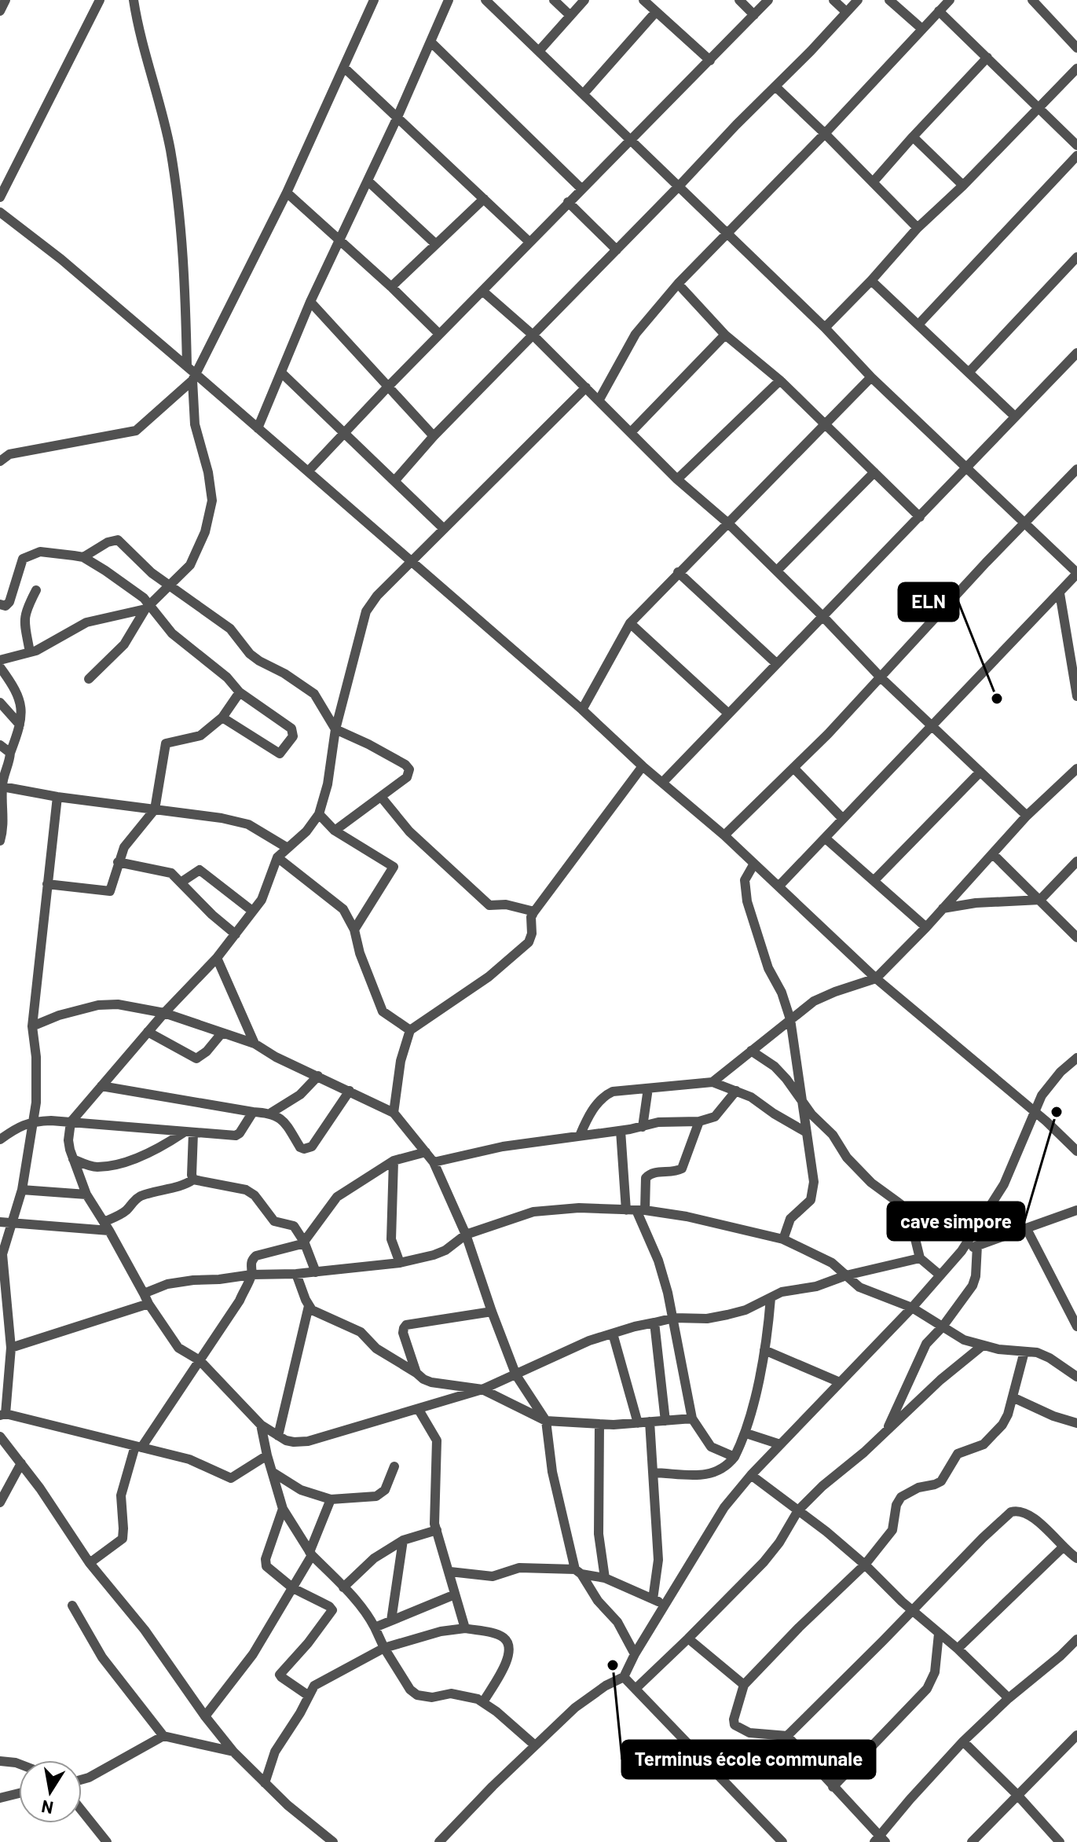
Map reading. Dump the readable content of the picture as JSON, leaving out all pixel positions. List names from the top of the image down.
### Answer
{
  "places": ["ELN", "cave simpore", "Terminus école communale"],
  "north": "bottom"
}
